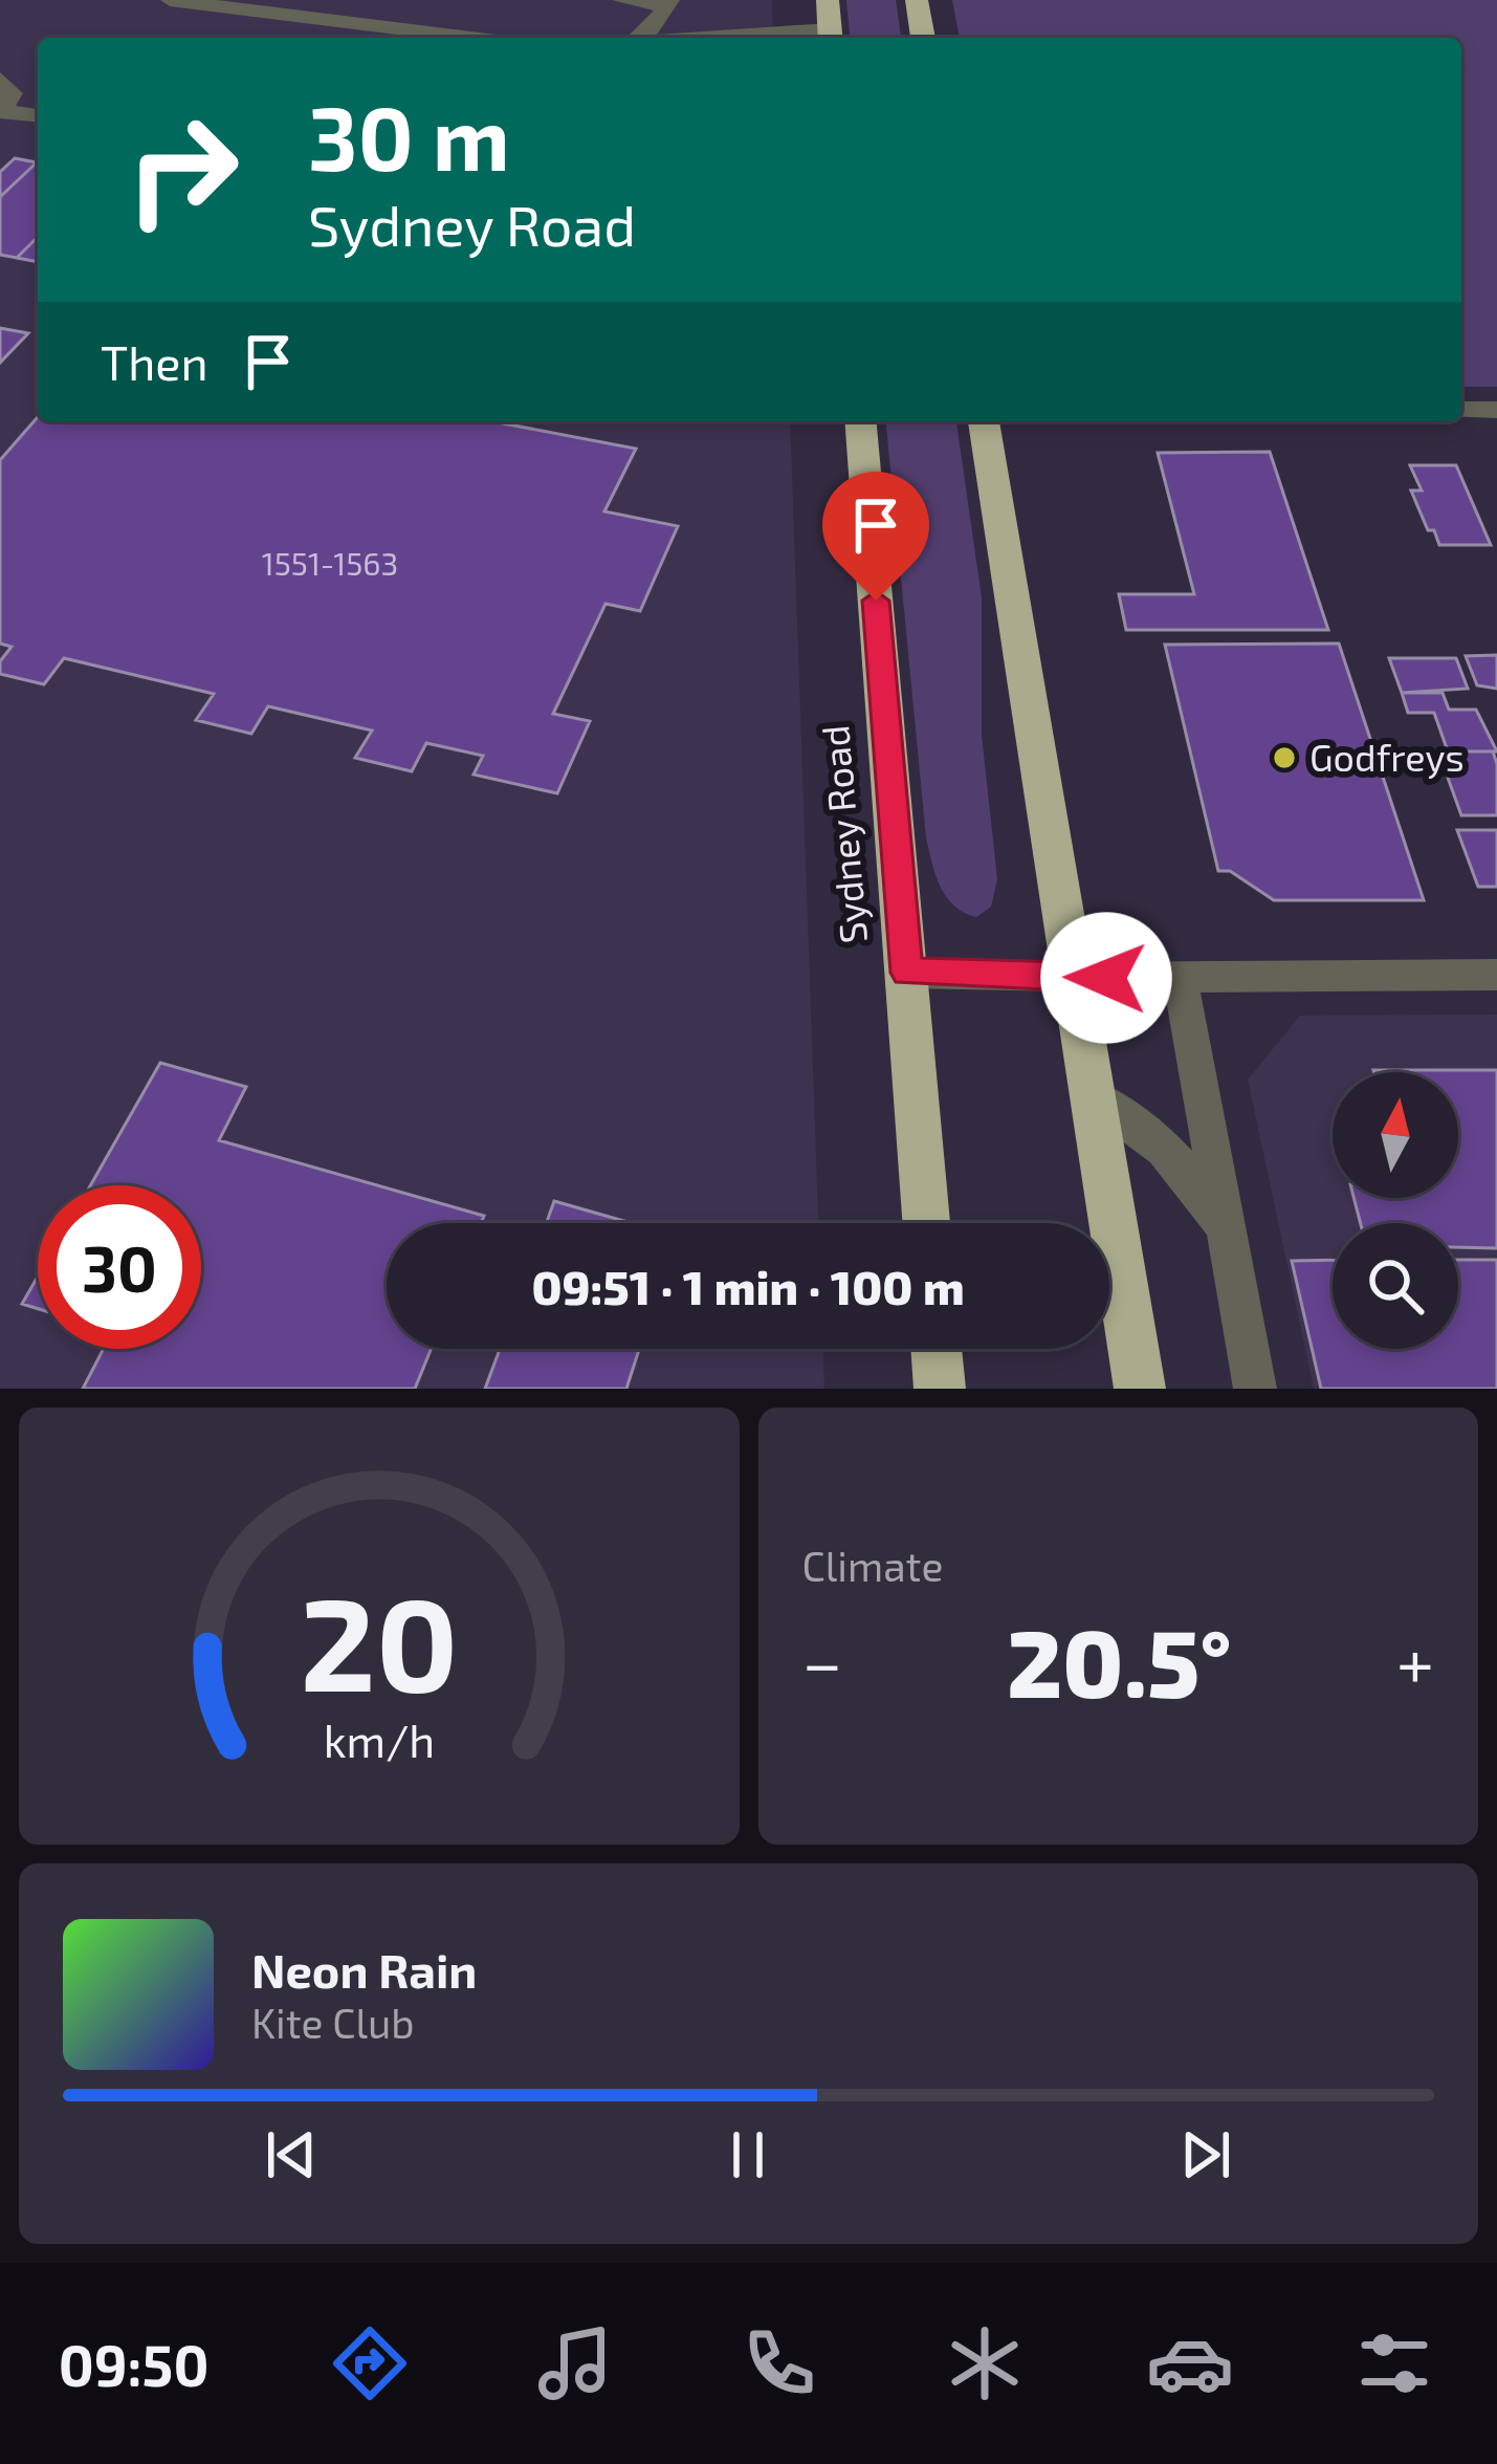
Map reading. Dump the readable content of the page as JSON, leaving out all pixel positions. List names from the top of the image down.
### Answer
{
  "streets": {
    "highway": ["Sydney Road"]
  },
  "places": ["Godfreys"],
  "house_numbers": ["1551-1563"],
  "north": "top",
  "page": {
    "turn": ["30 m", "Sydney Road"],
    "then": "Then",
    "limit": "30",
    "trip": "09:51 · 1 min · 100 m",
    "tile": "Climate",
    "heat": ["−", "20.5°", "+"],
    "song": ["Neon Rain", "Kite Club"],
    "tabs": "09:50",
    "gauge": ["20", "km/h"]
  }
}
